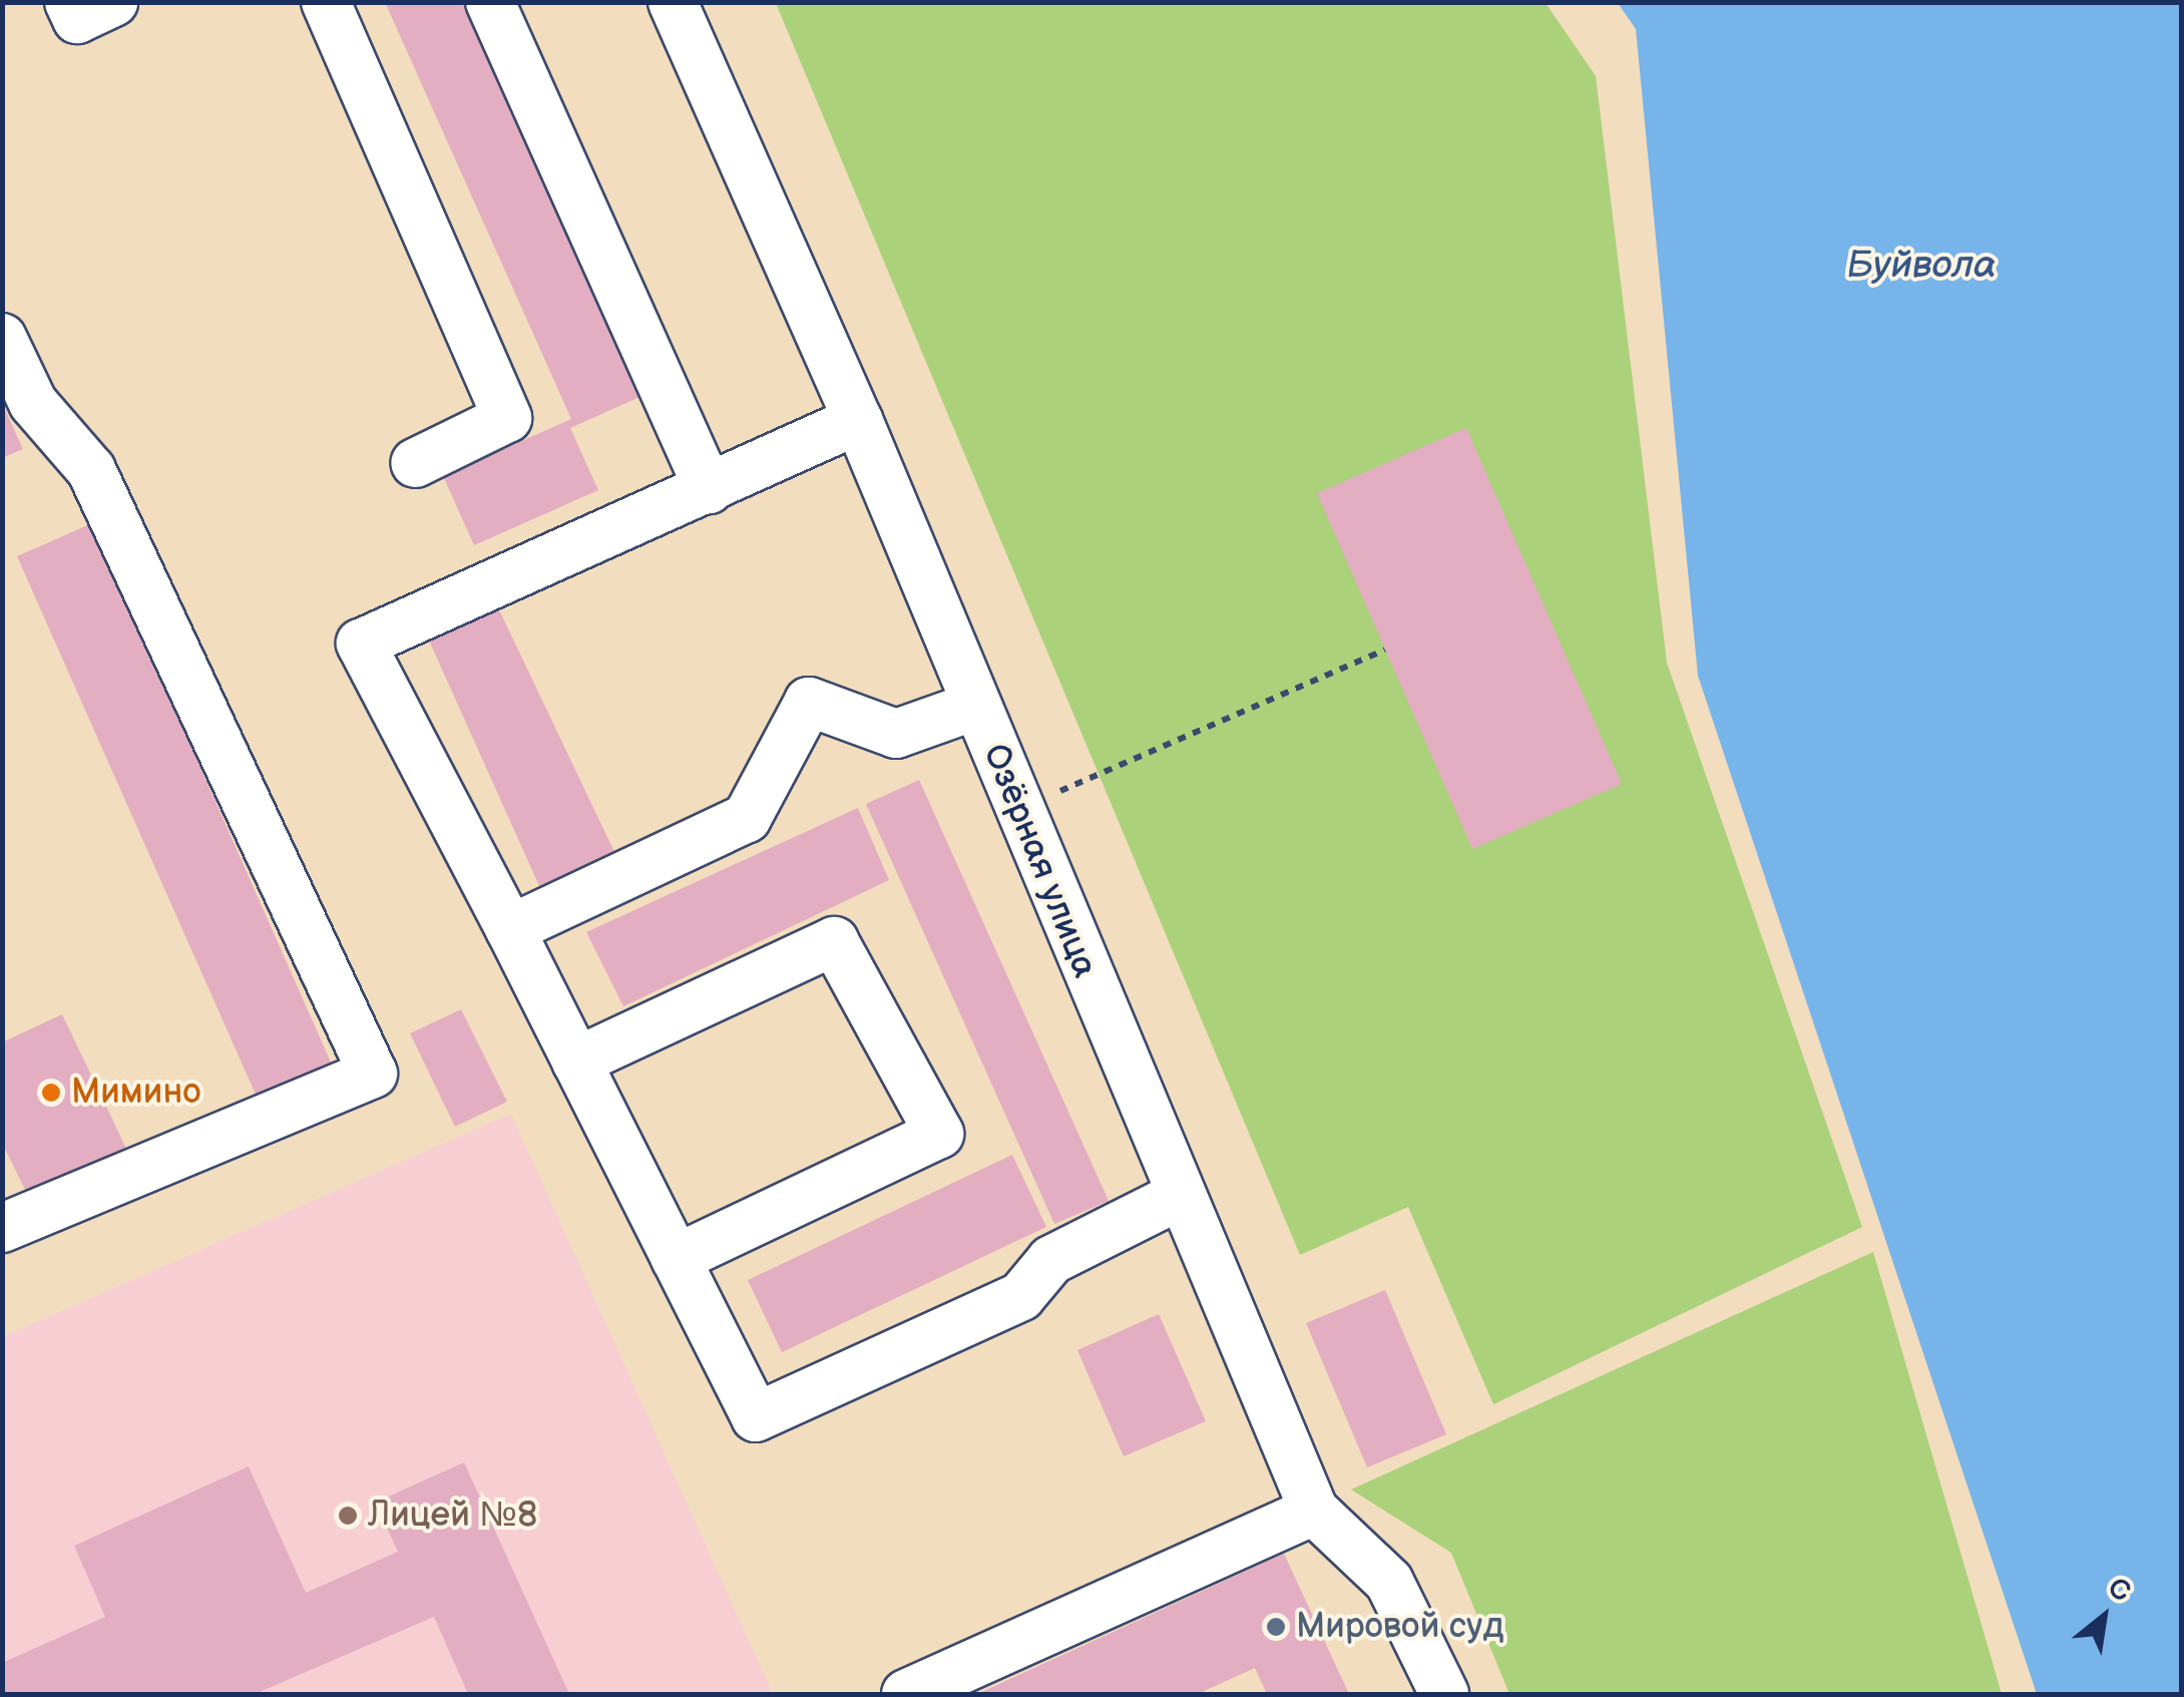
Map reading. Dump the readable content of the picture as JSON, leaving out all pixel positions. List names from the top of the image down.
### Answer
{
  "streets": {
    "street": ["Озёрная улица"]
  },
  "water": ["Буйвола"],
  "places": ["Мимино", "Лицей №8", "Мировой суд"],
  "north": "top right"
}
